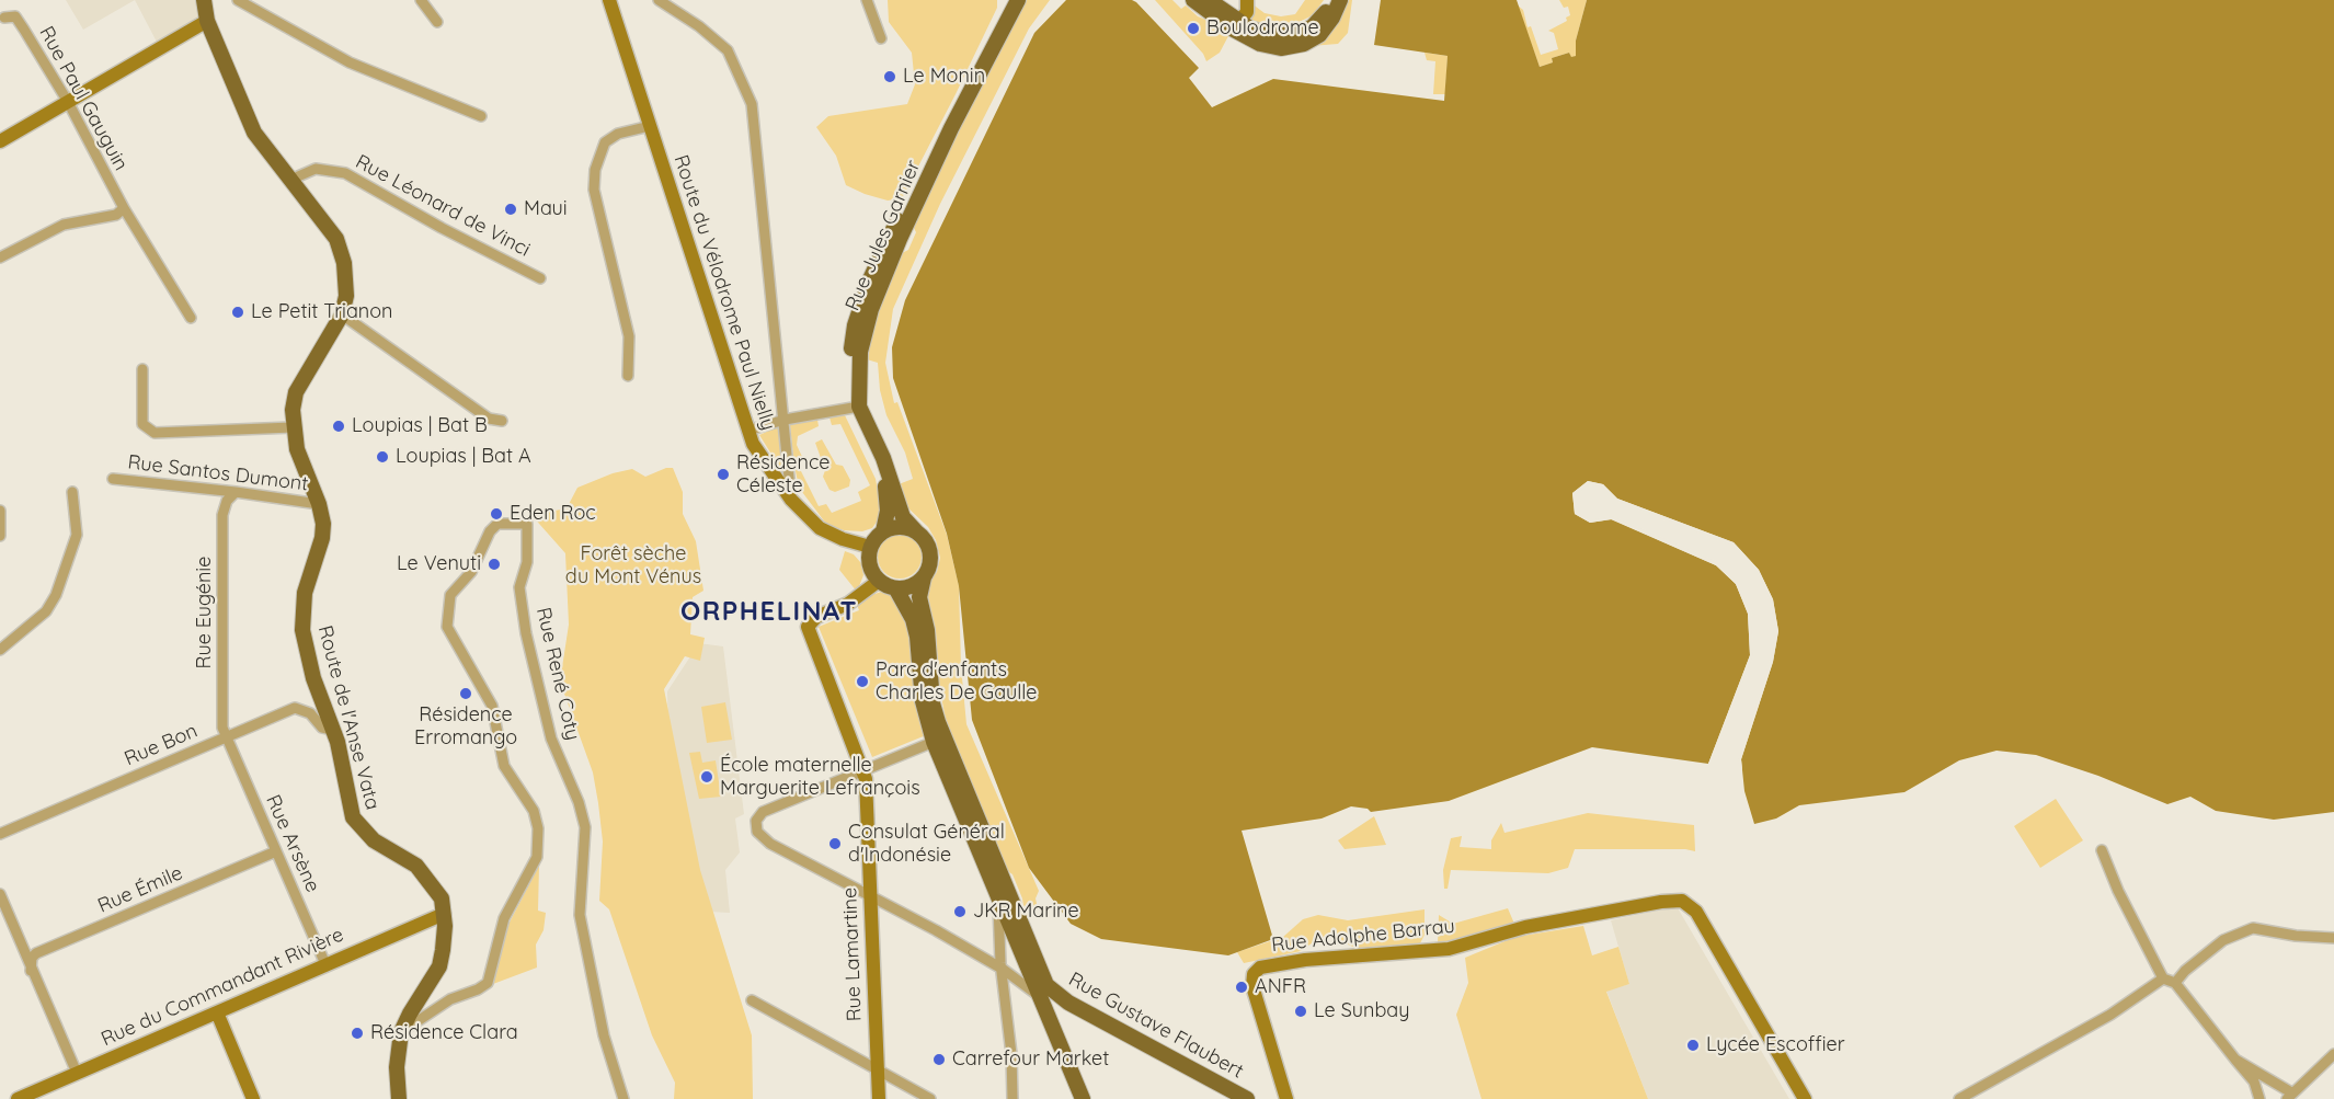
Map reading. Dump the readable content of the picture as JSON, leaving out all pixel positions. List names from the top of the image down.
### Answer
{
  "streets": {
    "main road": ["Rue Jules Garnier", "Route de l'Anse Vata", "Rue Gustave Flaubert"],
    "street": [
      "Rue Paul Gauguin",
      "Rue Léonard de Vinci",
      "Route du Vélodrome Paul Nielly",
      "Rue Santos Dumont",
      "Rue Eugénie",
      "Rue René Coty",
      "Rue Bon",
      "Rue Arsène",
      "Rue Émile",
      "Rue Adolphe Barrau",
      "Rue Lamartine",
      "Rue du Commandant Rivière"
    ]
  },
  "crossings": [
    ["Rue Léonard de Vinci", "Route de l'Anse Vata"],
    ["Rue Jules Garnier", "Route du Vélodrome Paul Nielly"],
    ["Rue Jules Garnier", "Rue Lamartine"],
    ["Route du Vélodrome Paul Nielly", "Rue Lamartine"],
    ["Rue Santos Dumont", "Rue Eugénie"],
    ["Rue Santos Dumont", "Route de l'Anse Vata"],
    ["Rue Eugénie", "Rue Bon"],
    ["Rue Eugénie", "Rue Arsène"],
    ["Rue René Coty", "Route de l'Anse Vata"],
    ["Route de l'Anse Vata", "Rue Bon"],
    ["Route de l'Anse Vata", "Rue du Commandant Rivière"],
    ["Rue Bon", "Rue Arsène"],
    ["Rue Arsène", "Rue Émile"],
    ["Rue Arsène", "Rue du Commandant Rivière"],
    ["Rue Lamartine", "Rue Gustave Flaubert"]
  ],
  "districts": ["ORPHELINAT"],
  "parks": ["Forêt sèche du Mont Vénus"],
  "places": [
    "Boulodrome",
    "Le Monin",
    "Maui",
    "Le Petit Trianon",
    "Loupias | Bat B",
    "Loupias | Bat A",
    "Résidence Céleste",
    "Eden Roc",
    "Le Venuti",
    "Parc d'enfants Charles De Gaulle",
    "Résidence Erromango",
    "École maternelle Marguerite Lefrançois",
    "Consulat Général d'Indonésie",
    "JKR Marine",
    "ANFR",
    "Le Sunbay",
    "Résidence Clara",
    "Lycée Escoffier",
    "Carrefour Market"
  ]
}
